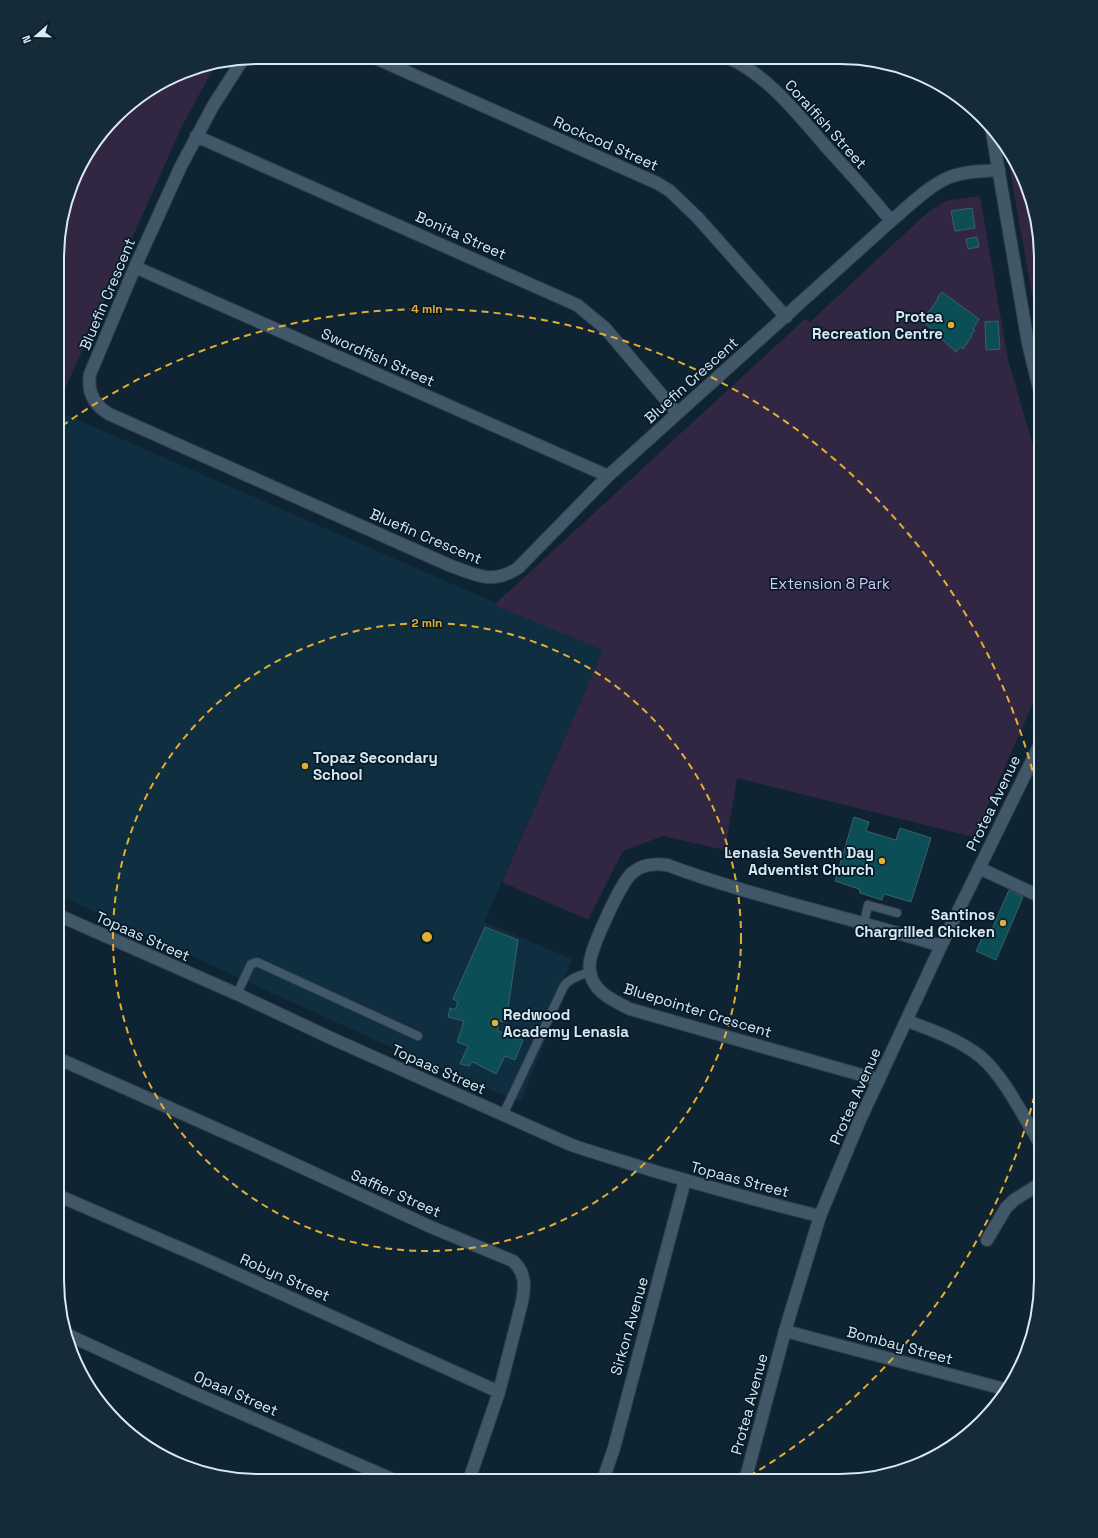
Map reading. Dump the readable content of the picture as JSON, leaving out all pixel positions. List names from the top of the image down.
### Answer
{
  "streets": {
    "street": [
      "Coralfish Street",
      "Rockcod Street",
      "Bonita Street",
      "Bluefin Crescent",
      "Swordfish Street",
      "Protea Avenue",
      "Topaas Street",
      "Bluepointer Crescent",
      "Saffier Street",
      "Robyn Street",
      "Sirkon Avenue",
      "Bombay Street",
      "Opaal Street"
    ]
  },
  "crossings": [
    ["Coralfish Street", "Bluefin Crescent"],
    ["Rockcod Street", "Bluefin Crescent"],
    ["Bonita Street", "Bluefin Crescent"],
    ["Bluefin Crescent", "Swordfish Street"],
    ["Protea Avenue", "Topaas Street"],
    ["Protea Avenue", "Bluepointer Crescent"],
    ["Protea Avenue", "Bombay Street"],
    ["Topaas Street", "Sirkon Avenue"],
    ["Saffier Street", "Robyn Street"]
  ],
  "parks": ["Extension 8 Park"],
  "places": [
    "Protea Recreation Centre",
    "Topaz Secondary School",
    "Lenasia Seventh Day Adventist Church",
    "Santinos Chargrilled Chicken",
    "Redwood Academy Lenasia"
  ],
  "north": "left",
  "rings": ["4 min", "2 min"]
}
